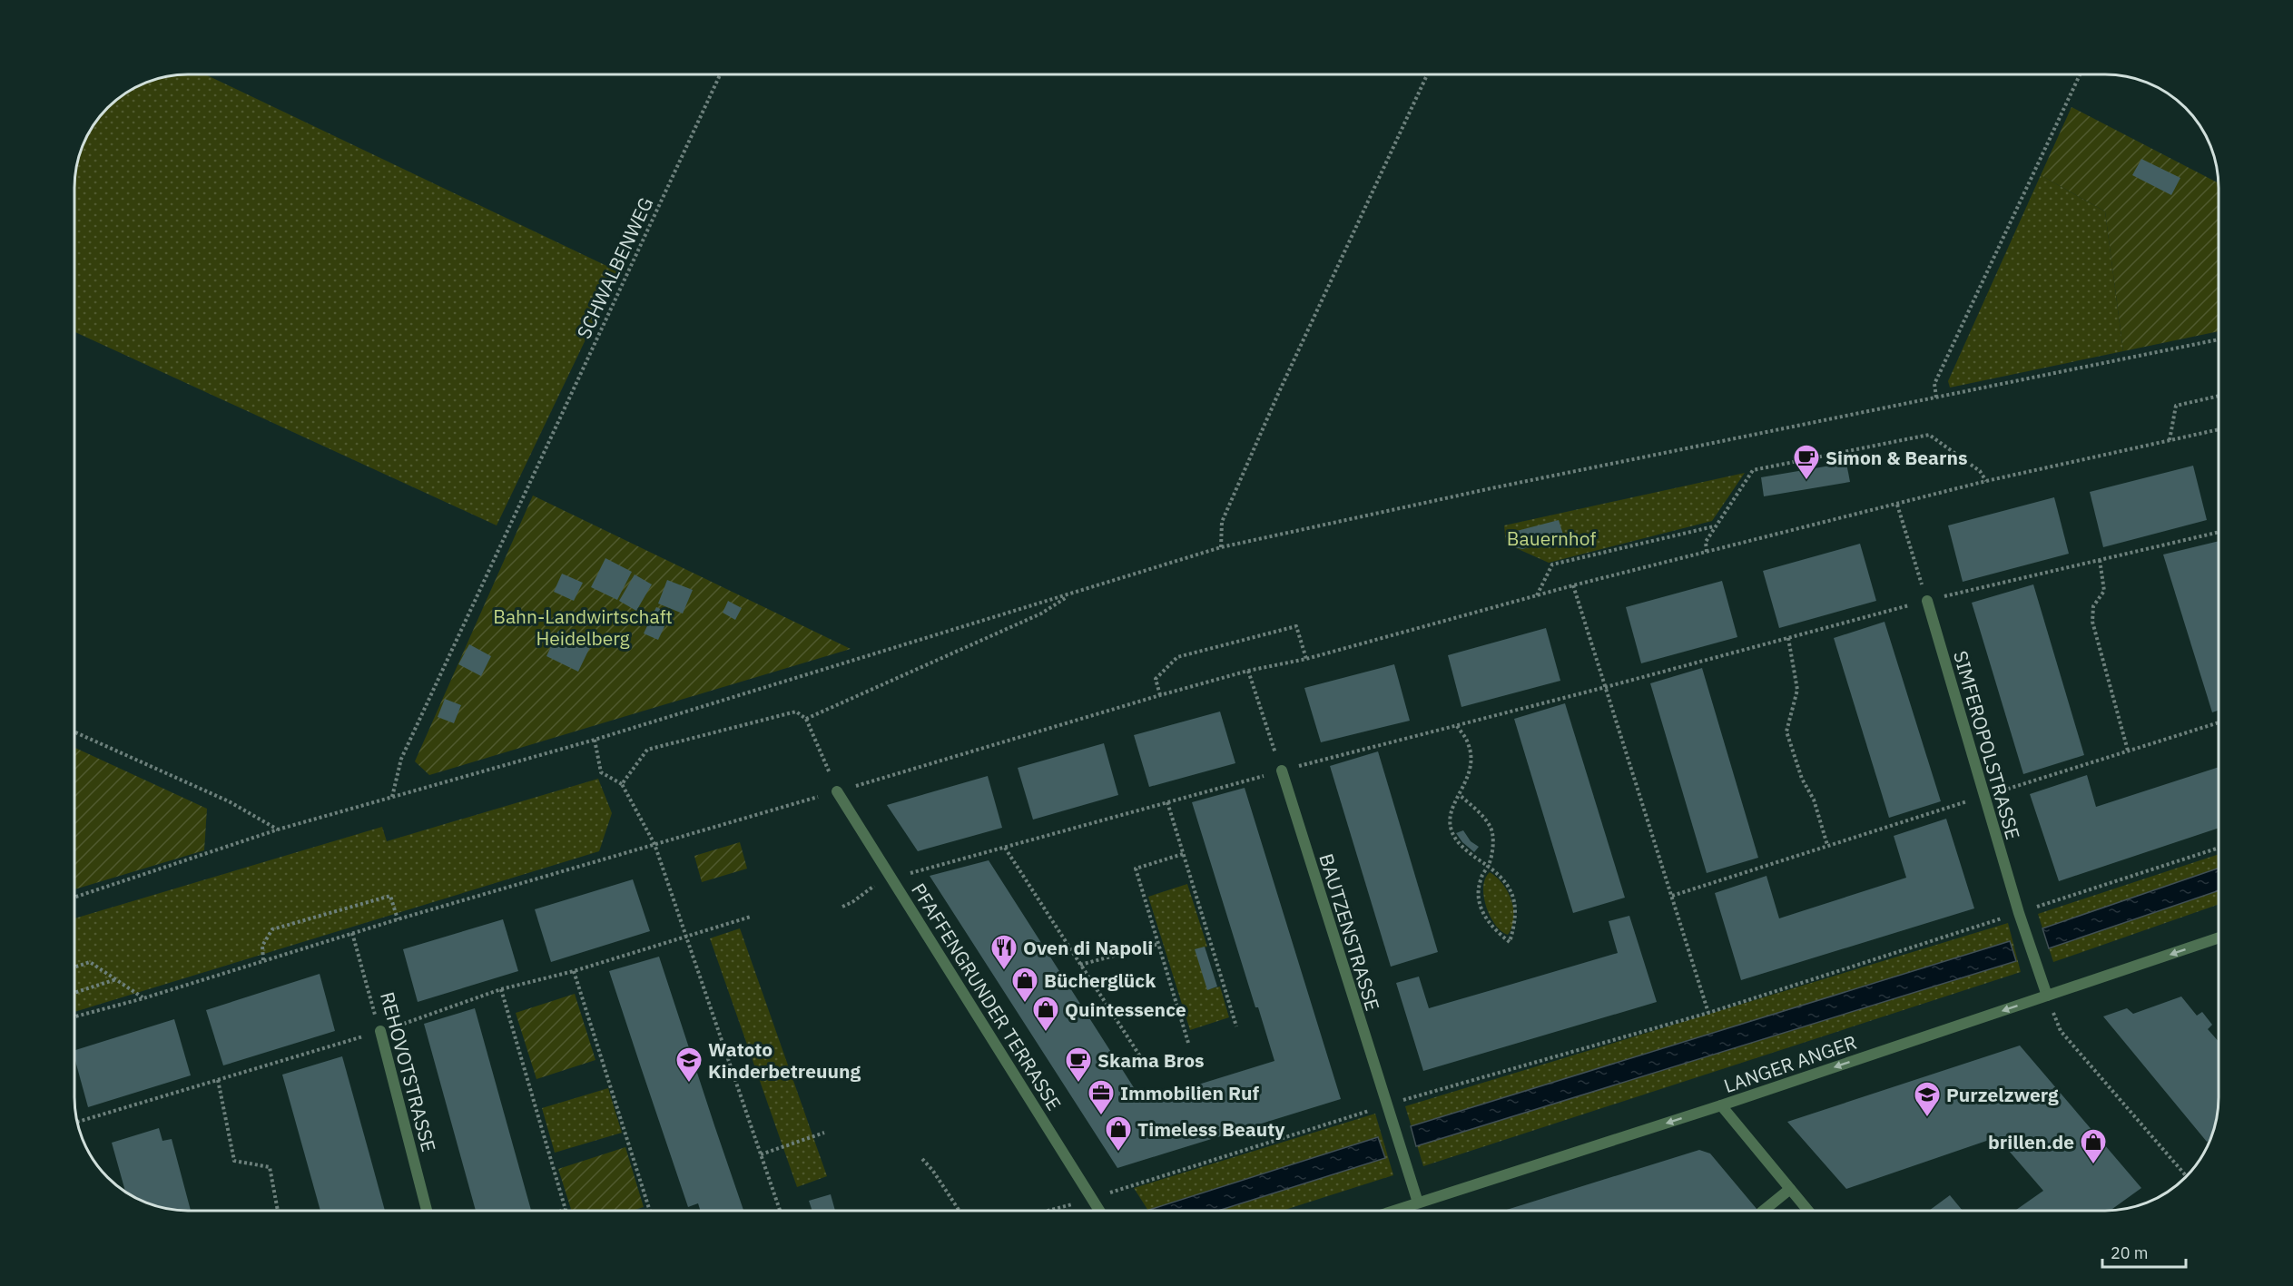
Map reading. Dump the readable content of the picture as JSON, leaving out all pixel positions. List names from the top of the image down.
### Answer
{
  "streets": {
    "street": [
      "SIMFEROPOLSTRASSE",
      "BAUTZENSTRASSE",
      "PFAFFENGRUNDER TERRASSE",
      "LANGER ANGER",
      "REHOVOTSTRASSE"
    ],
    "path": ["SCHWALBENWEG"]
  },
  "crossings": [
    ["SIMFEROPOLSTRASSE", "LANGER ANGER"],
    ["BAUTZENSTRASSE", "LANGER ANGER"]
  ],
  "one_way": ["LANGER ANGER"],
  "parks": ["Bauernhof", "Bahn-Landwirtschaft Heidelberg"],
  "places": {
    "cafe": ["Simon & Bearns", "Skama Bros"],
    "restaurant": ["Oven di Napoli"],
    "shop": [
      "Bücherglück",
      "Quintessence",
      "Timeless Beauty",
      "brillen.de"
    ],
    "school or university": ["Watoto Kinderbetreuung", "Purzelzwerg"],
    "office": ["Immobilien Ruf"]
  },
  "scale_bar": "20 m"
}
